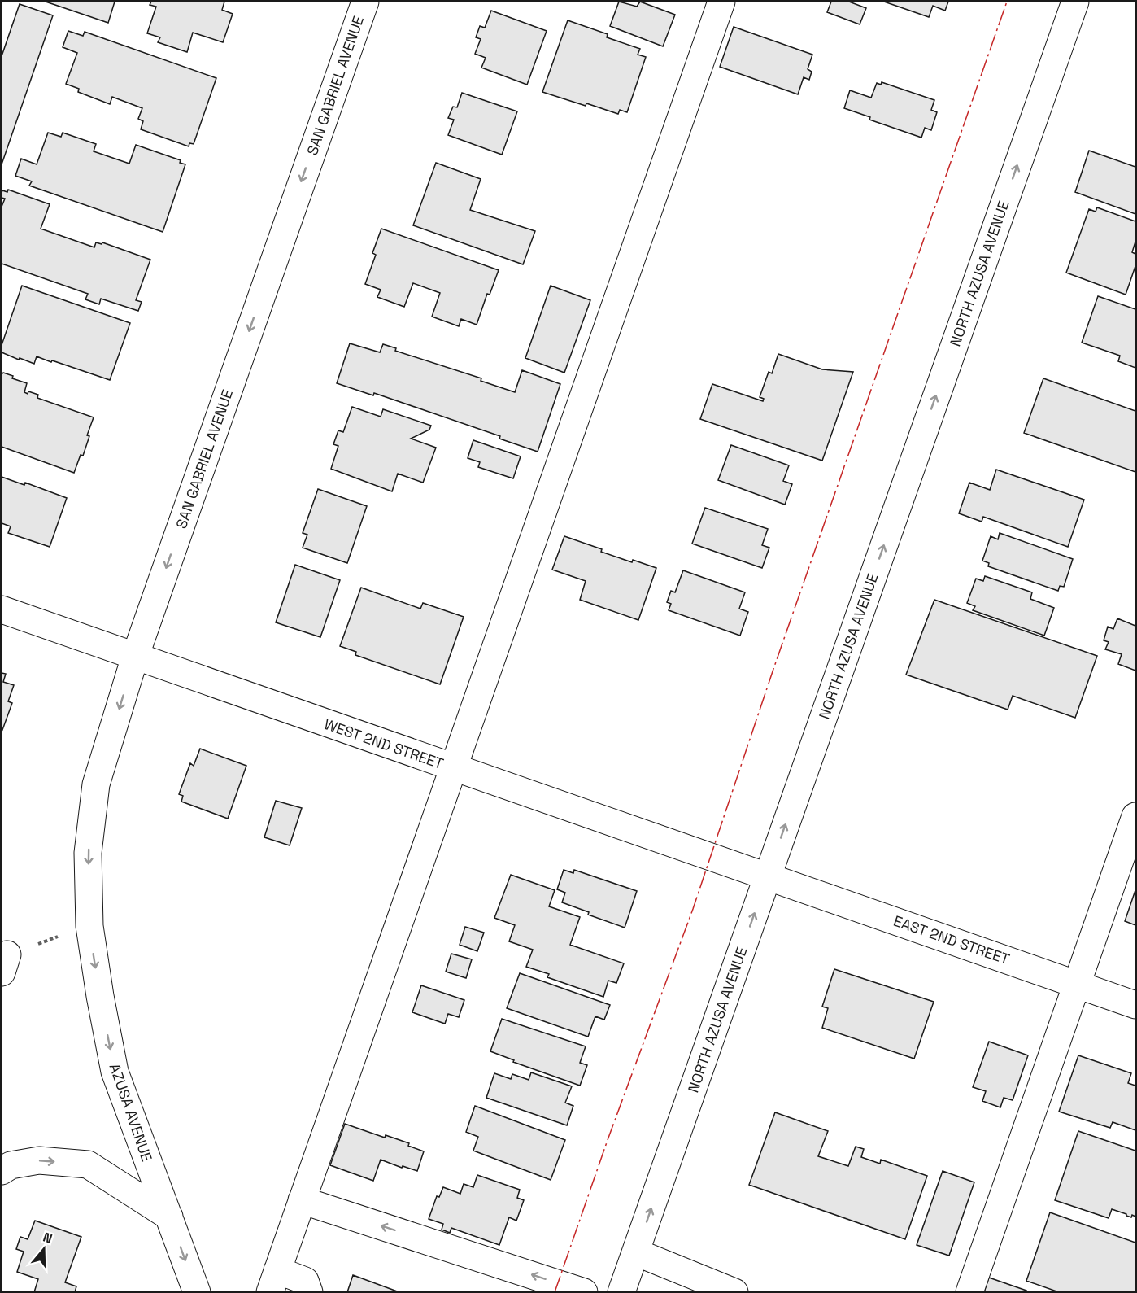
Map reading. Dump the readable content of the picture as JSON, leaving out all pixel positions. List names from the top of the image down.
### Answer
{
  "streets": {
    "main road": [
      "SAN GABRIEL AVENUE",
      "NORTH AZUSA AVENUE",
      "WEST 2ND STREET",
      "EAST 2ND STREET",
      "AZUSA AVENUE"
    ]
  },
  "crossings": [
    ["SAN GABRIEL AVENUE", "WEST 2ND STREET"],
    ["SAN GABRIEL AVENUE", "AZUSA AVENUE"],
    ["NORTH AZUSA AVENUE", "WEST 2ND STREET"],
    ["NORTH AZUSA AVENUE", "EAST 2ND STREET"],
    ["WEST 2ND STREET", "EAST 2ND STREET"]
  ],
  "one_way": ["SAN GABRIEL AVENUE", "NORTH AZUSA AVENUE", "AZUSA AVENUE"],
  "north": "top"
}
